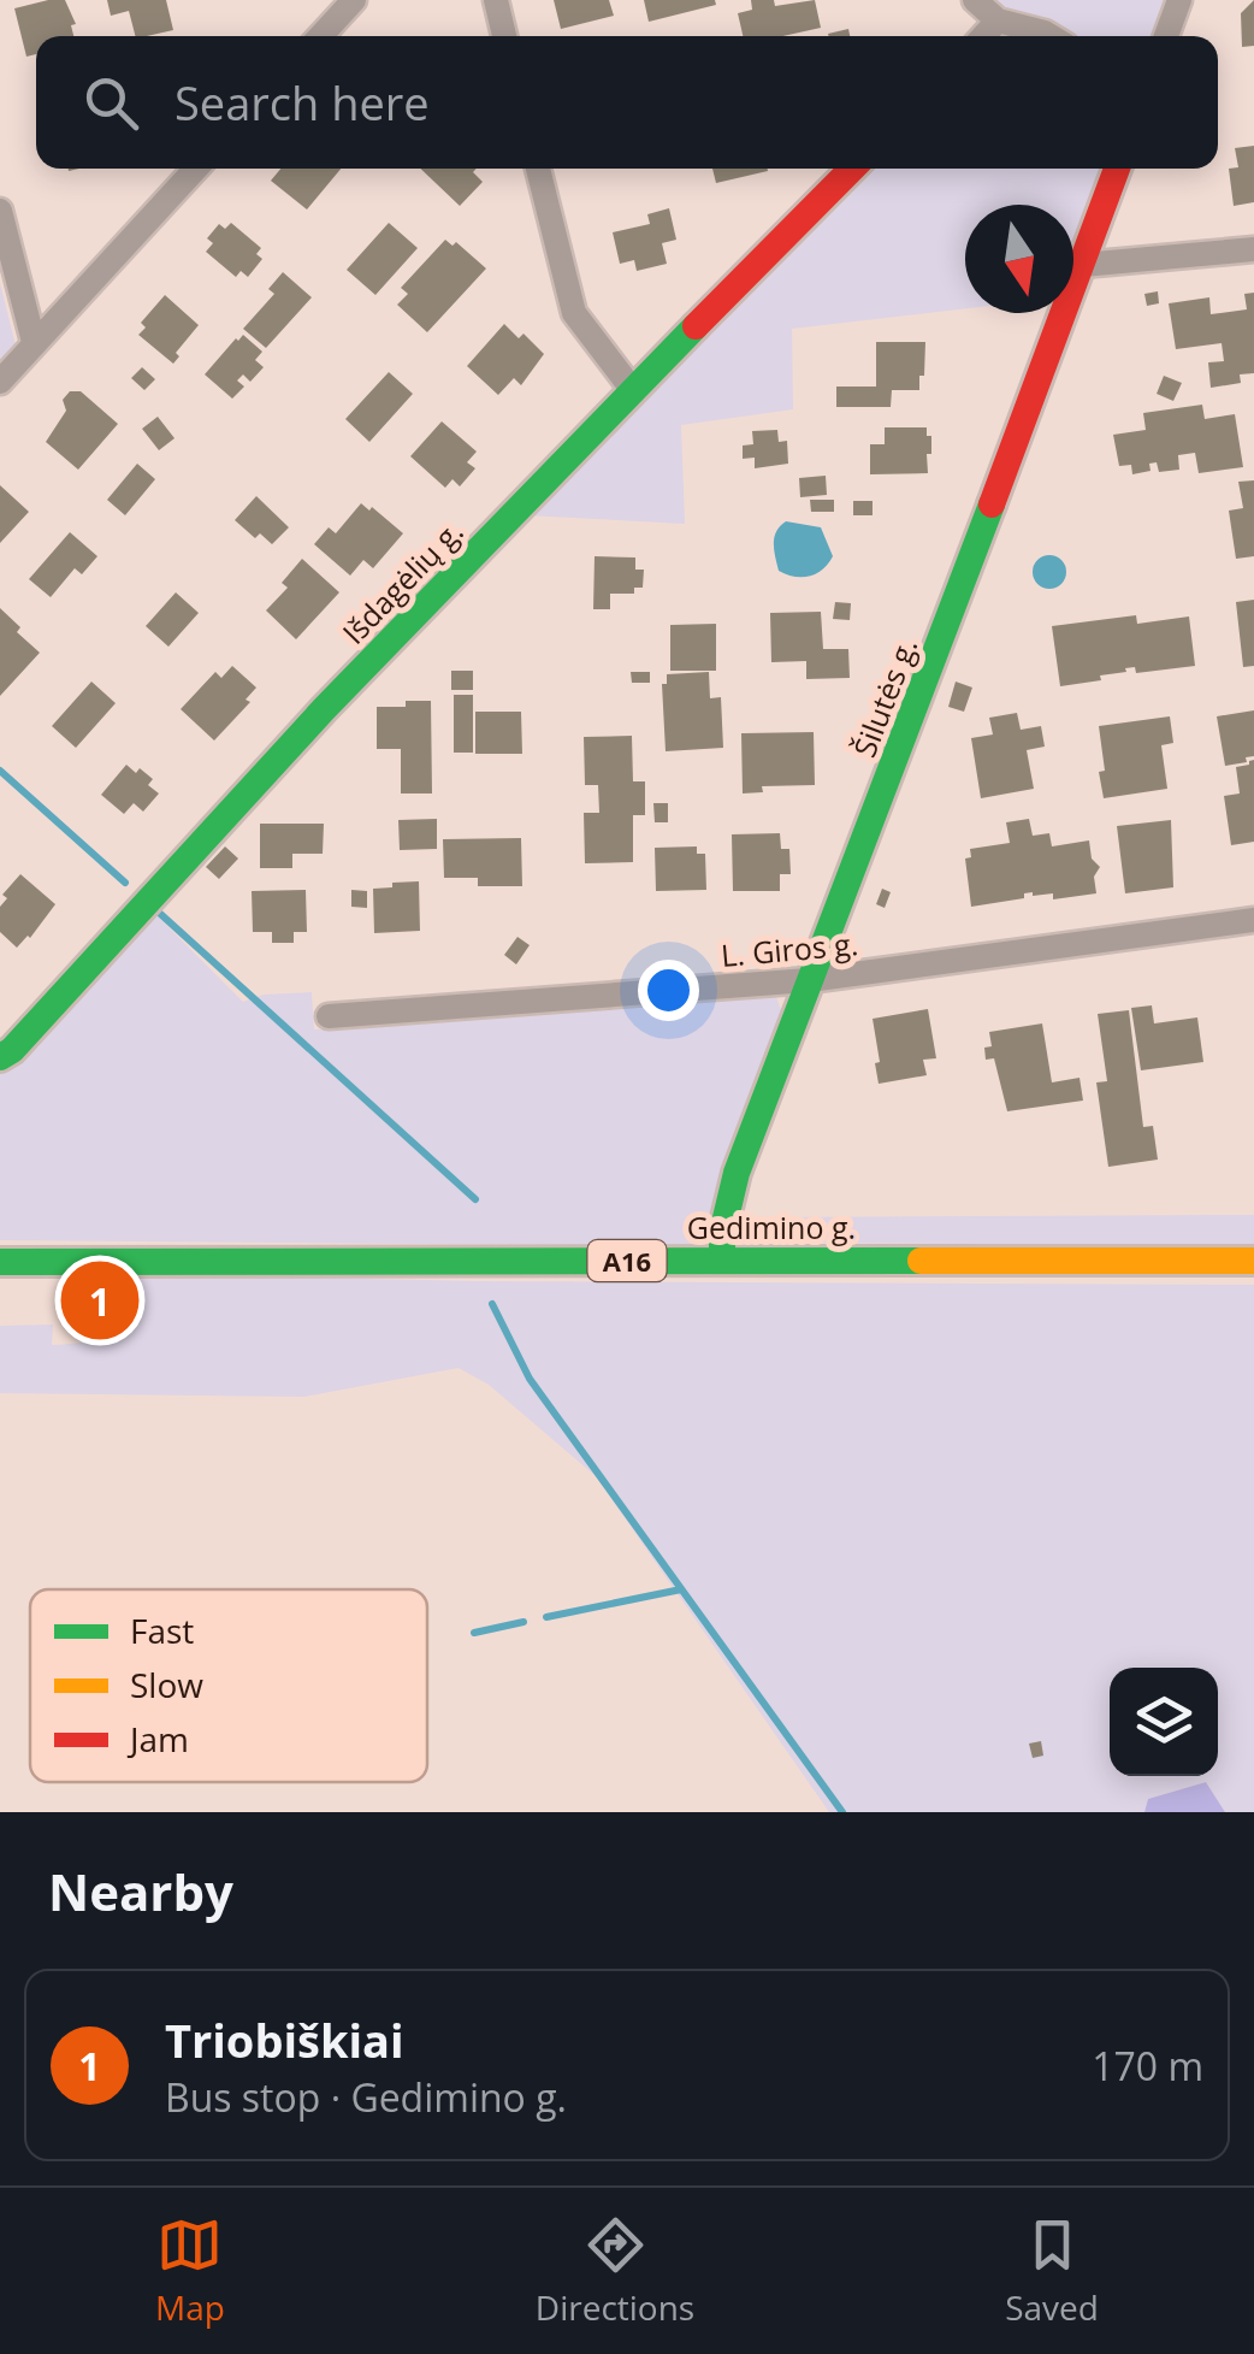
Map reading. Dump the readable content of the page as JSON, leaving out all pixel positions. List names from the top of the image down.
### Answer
{
  "streets": {
    "main road": [
      "Išdagėlių g.",
      "Šilutės g.",
      "Gedimino g.",
      "A16"
    ],
    "street": ["L. Giros g."]
  },
  "crossings": [
    ["Šilutės g.", "L. Giros g."],
    ["Šilutės g.", "Gedimino g."]
  ],
  "legend": ["Fast", "Slow", "Jam"],
  "north": "bottom",
  "page": {
    "search": "Search here",
    "pins": "1",
    "heading": "Nearby",
    "list": [
      {
        "mark": "1",
        "name": "Triobiškiai",
        "note": "Bus stop · Gedimino g.",
        "value": "170 m"
      }
    ],
    "nav": ["Map", "Directions", "Saved"]
  }
}
